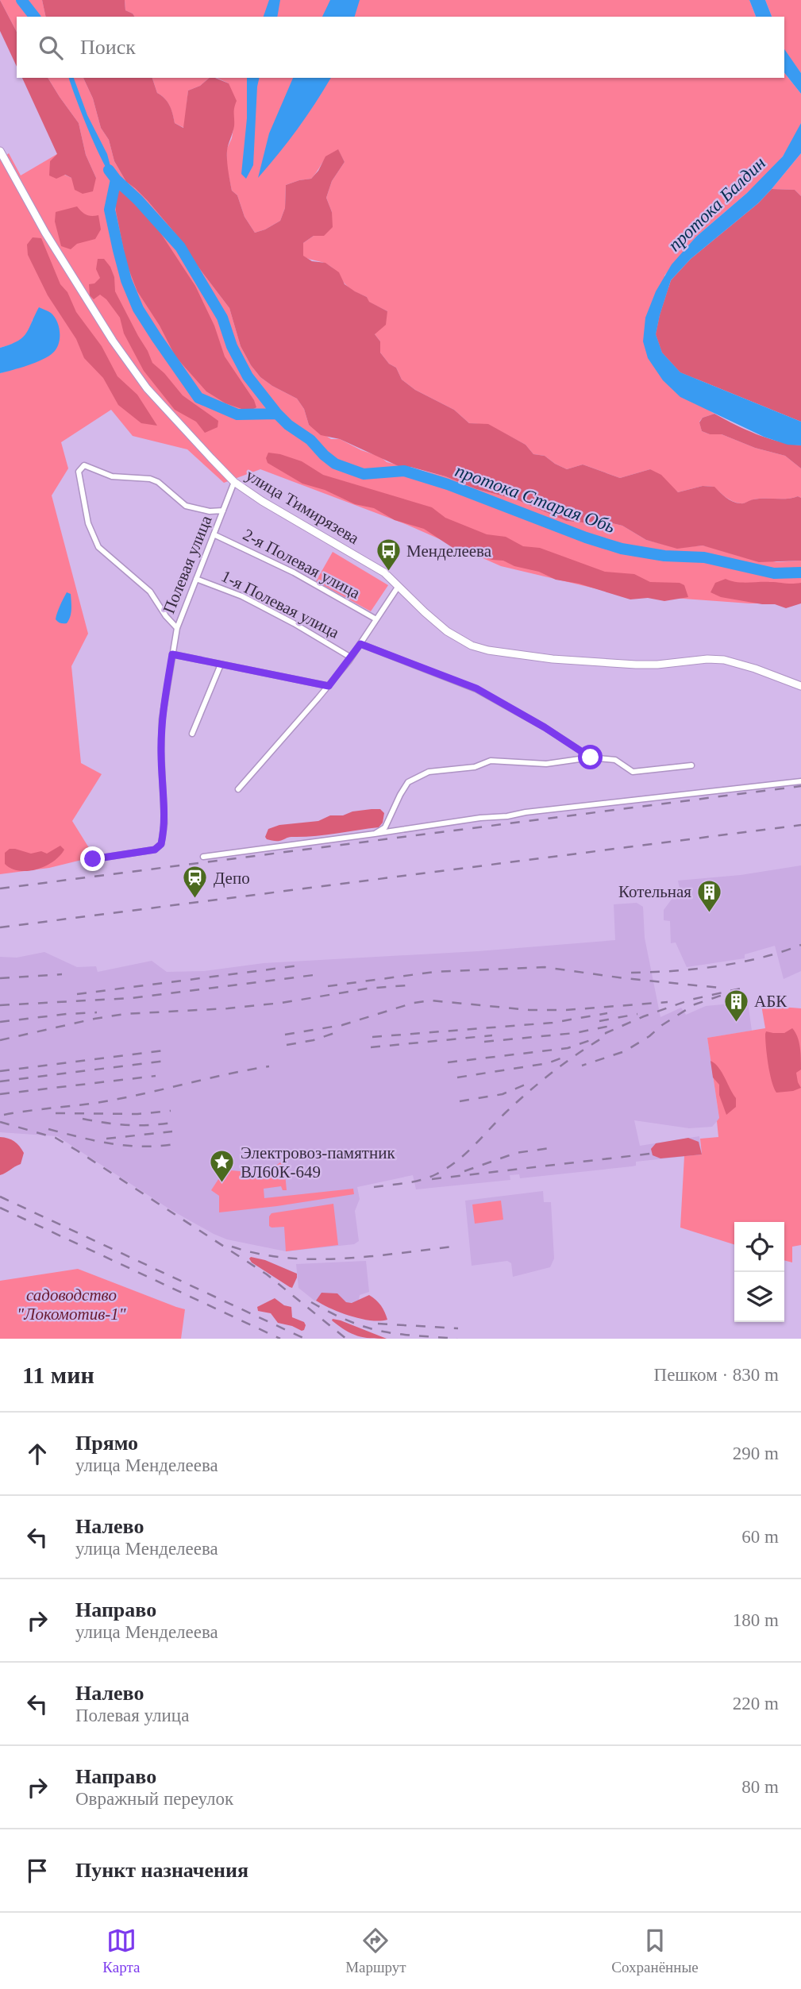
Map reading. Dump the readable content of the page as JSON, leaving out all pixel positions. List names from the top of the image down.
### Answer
{
  "streets": {
    "street": [
      "улица Тимирязева",
      "2-я Полевая улица",
      "Полевая улица",
      "1-я Полевая улица"
    ]
  },
  "crossings": [
    ["улица Тимирязева", "Полевая улица"],
    ["2-я Полевая улица", "Полевая улица"],
    ["Полевая улица", "1-я Полевая улица"]
  ],
  "water": ["протока Балдин", "протока Старая Обь"],
  "parks": ["садоводство \"Локомотив-1\""],
  "places": {
    "bus stop": ["Менделеева"],
    "station": ["Депо"],
    "building": ["Котельная", "АБК"],
    "place": ["Электровоз-памятник ВЛ60К-649"]
  },
  "page": {
    "search": "Поиск",
    "heading": ["11 мин", "Пешком · 830 m"],
    "list": [
      ["Прямо", "улица Менделеева", "290 m"],
      ["Налево", "улица Менделеева", "60 m"],
      ["Направо", "улица Менделеева", "180 m"],
      ["Налево", "Полевая улица", "220 m"],
      ["Направо", "Овражный переулок", "80 m"],
      "Пункт назначения"
    ],
    "nav": ["Карта", "Маршрут", "Сохранённые"]
  }
}
